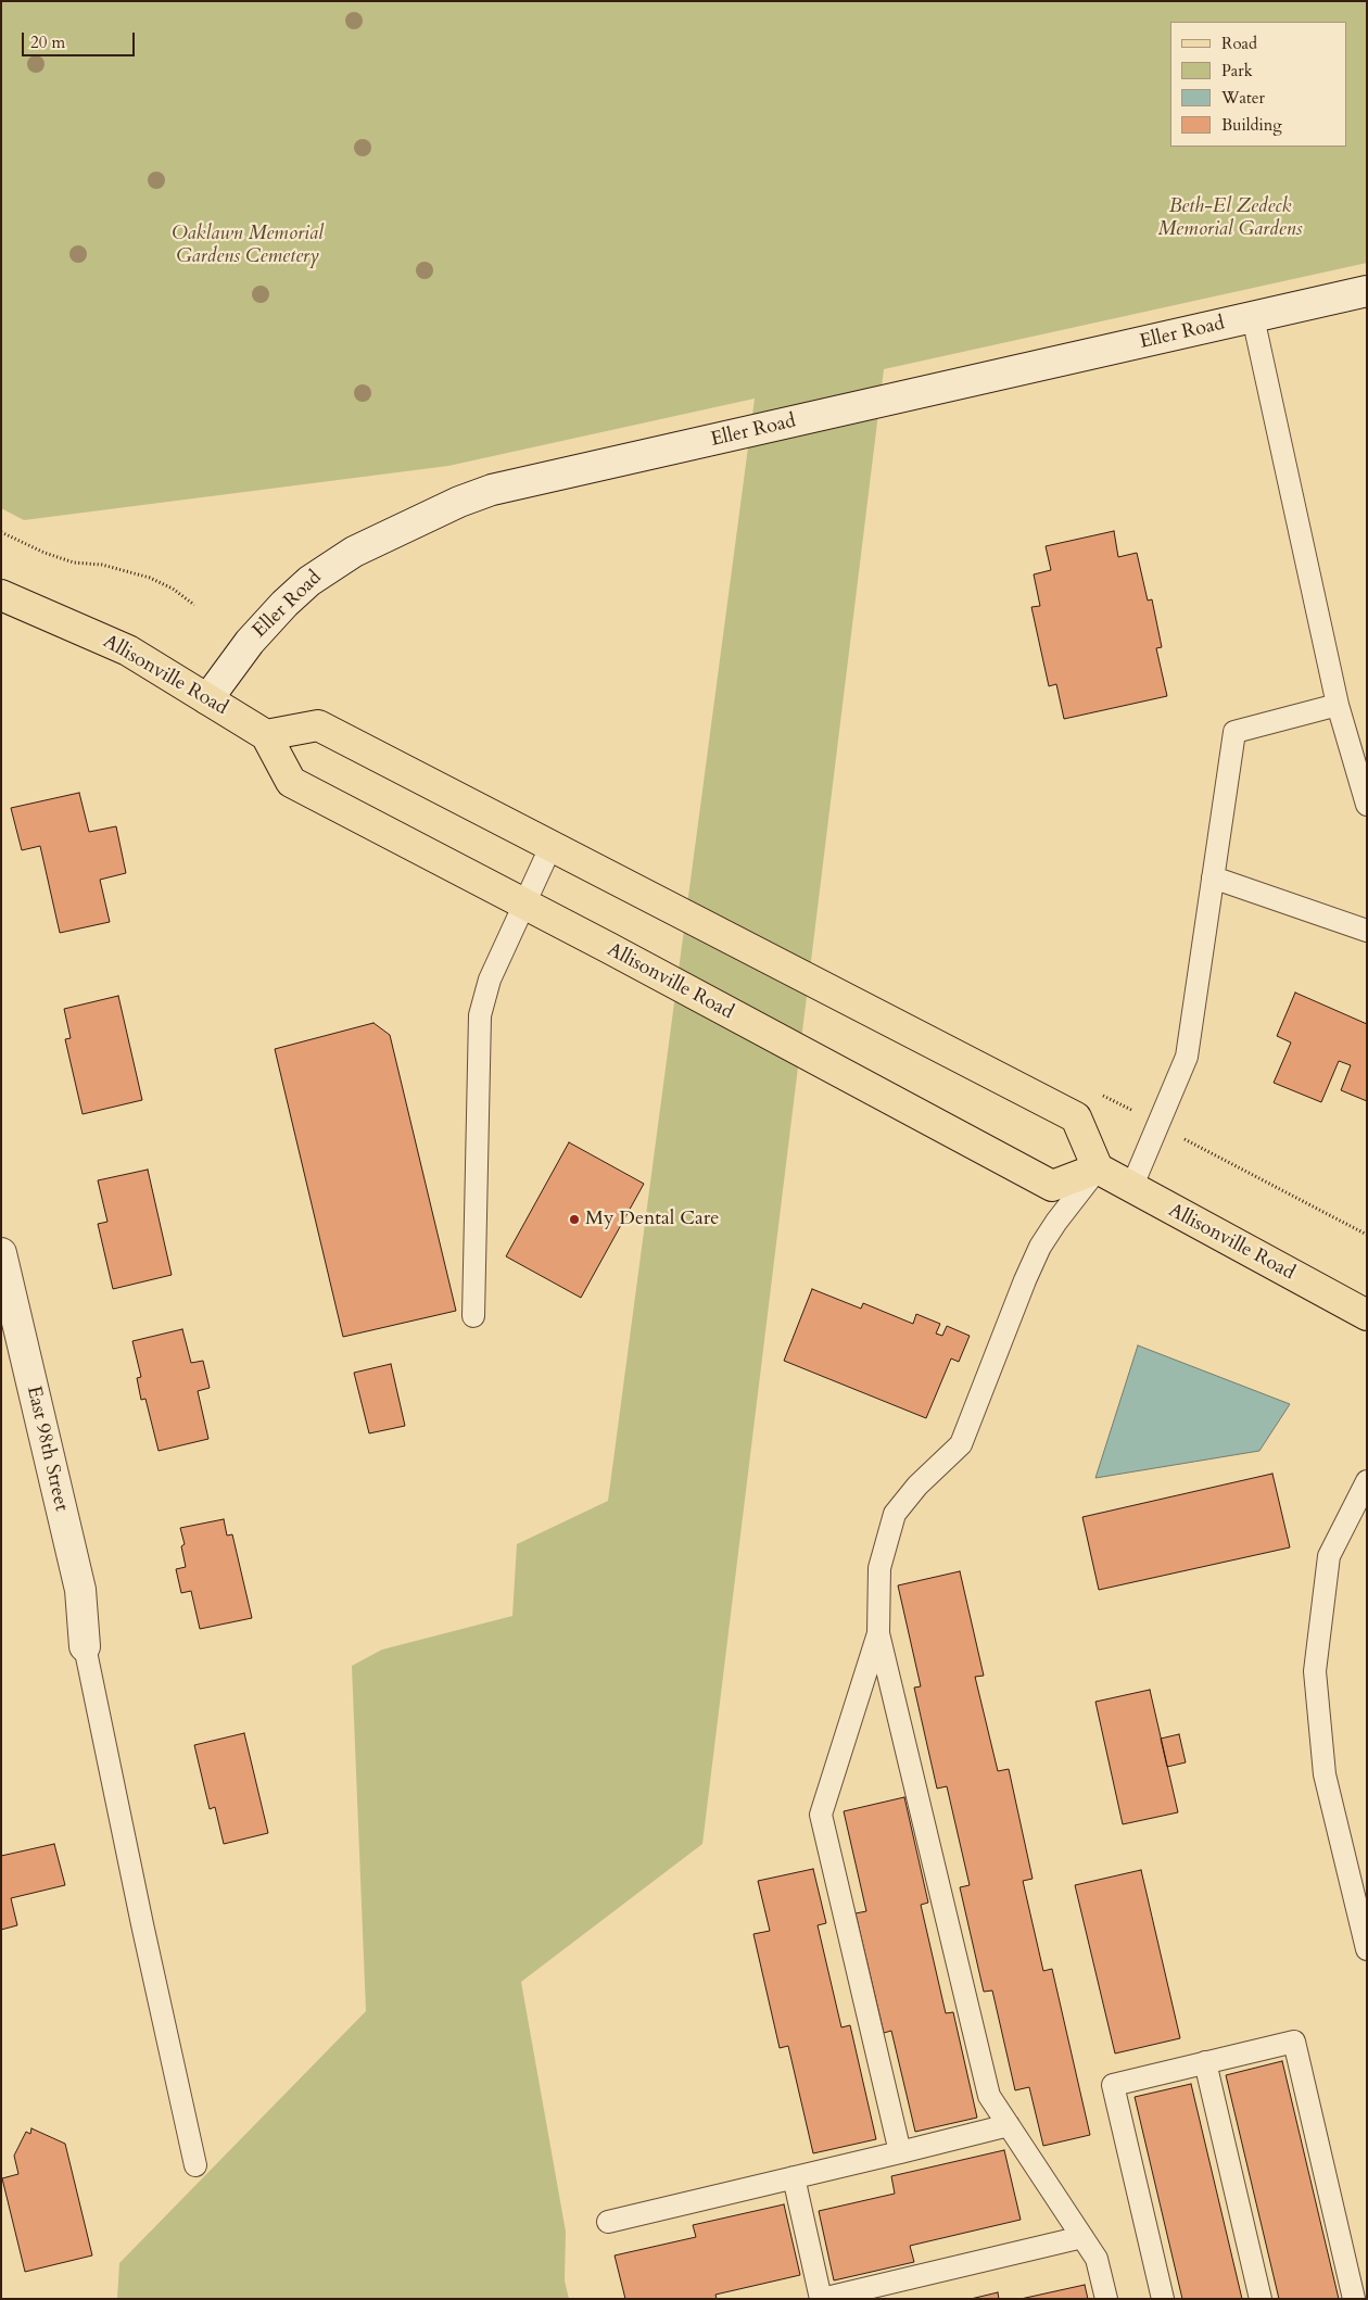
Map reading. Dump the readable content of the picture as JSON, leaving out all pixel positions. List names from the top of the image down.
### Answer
{
  "streets": {
    "main road": ["Allisonville Road"],
    "street": ["Eller Road", "East 98th Street"]
  },
  "crossings": [
    ["Eller Road", "Allisonville Road"]
  ],
  "parks": ["Beth-El Zedeck Memorial Gardens", "Oaklawn Memorial Gardens Cemetery"],
  "places": ["My Dental Care"],
  "legend": [
    "Road",
    "Park",
    "Water",
    "Building"
  ],
  "scale_bar": "20 m"
}
